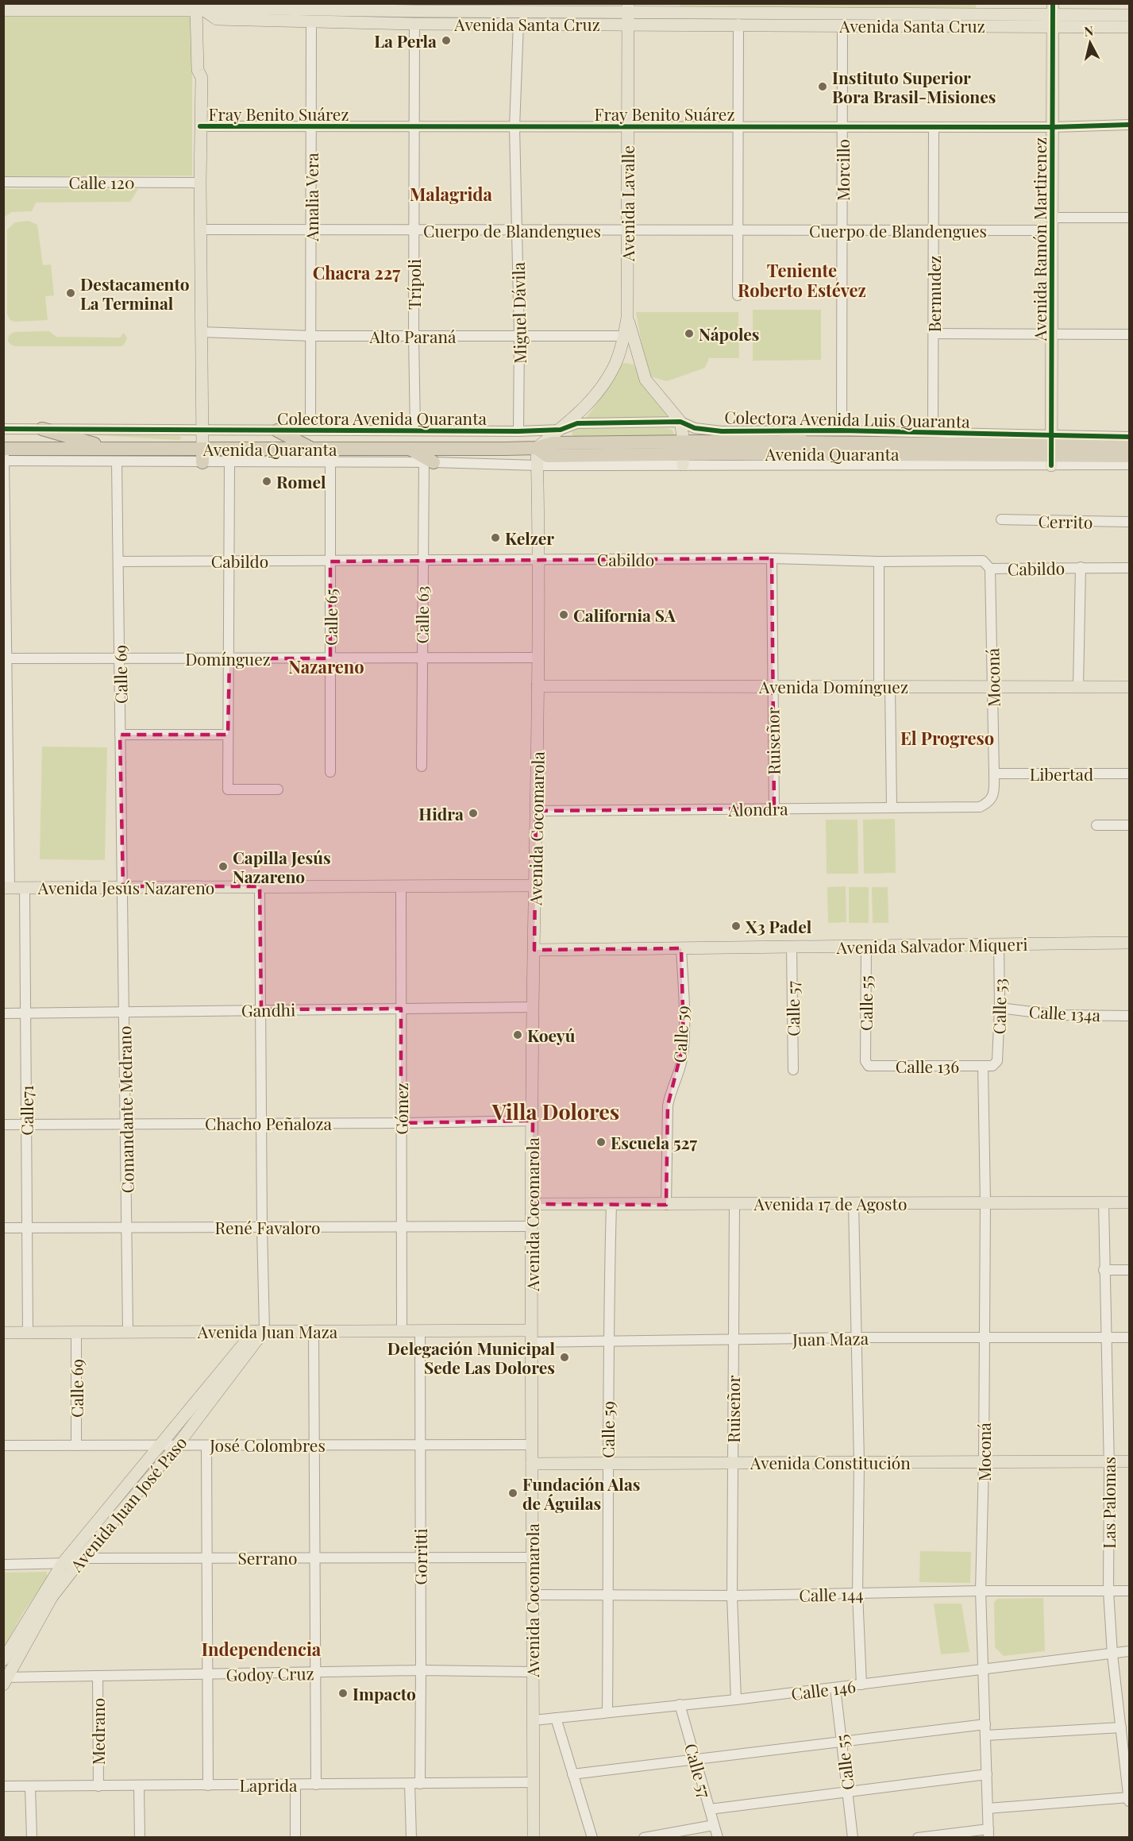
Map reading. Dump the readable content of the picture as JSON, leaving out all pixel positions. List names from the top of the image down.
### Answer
{
  "streets": {
    "highway": ["Avenida Quaranta"],
    "main road": [
      "Avenida Santa Cruz",
      "Avenida Lavalle",
      "Avenida Ramón Martirenez",
      "Avenida Domínguez",
      "Avenida Cocomarola",
      "Avenida Jesús Nazareno",
      "Avenida Salvador Miqueri",
      "Avenida 17 de Agosto",
      "Avenida Juan Maza",
      "Avenida Constitución",
      "Avenida Juan José Paso"
    ],
    "street": [
      "Fray Benito Suárez",
      "Morcillo",
      "Calle 120",
      "Amalia Vera",
      "Cuerpo de Blandengues",
      "Trípoli",
      "Bermudez",
      "Miguel Dávila",
      "Alto Paraná",
      "Colectora Avenida Quaranta",
      "Colectora Avenida Luis Quaranta",
      "Cerrito",
      "Cabildo",
      "Calle 63",
      "Calle 65",
      "Domínguez",
      "Calle 69",
      "Moconá",
      "Ruiseñor",
      "Libertad",
      "Alondra",
      "Calle 55",
      "Calle 53",
      "Calle 57",
      "Gandhi",
      "Calle 134a",
      "Calle 59",
      "Calle 136",
      "Gómez",
      "Comandante Medrano",
      "Calle71",
      "Chacho Peñaloza",
      "René Favaloro",
      "Juan Maza",
      "José Colombres",
      "Las Palomas",
      "Gorritti",
      "Serrano",
      "Calle 144",
      "Godoy Cruz",
      "Calle 146",
      "Medrano",
      "Laprida"
    ]
  },
  "crossings": [
    ["Avenida Santa Cruz", "Morcillo"],
    ["Avenida Santa Cruz", "Amalia Vera"],
    ["Avenida Santa Cruz", "Avenida Lavalle"],
    ["Avenida Santa Cruz", "Avenida Ramón Martirenez"],
    ["Avenida Santa Cruz", "Trípoli"],
    ["Avenida Santa Cruz", "Miguel Dávila"],
    ["Fray Benito Suárez", "Morcillo"],
    ["Fray Benito Suárez", "Amalia Vera"],
    ["Fray Benito Suárez", "Avenida Lavalle"],
    ["Fray Benito Suárez", "Avenida Ramón Martirenez"],
    ["Fray Benito Suárez", "Trípoli"],
    ["Fray Benito Suárez", "Bermudez"],
    ["Fray Benito Suárez", "Miguel Dávila"],
    ["Morcillo", "Cuerpo de Blandengues"],
    ["Morcillo", "Colectora Avenida Luis Quaranta"],
    ["Amalia Vera", "Cuerpo de Blandengues"],
    ["Amalia Vera", "Alto Paraná"],
    ["Amalia Vera", "Colectora Avenida Quaranta"],
    ["Avenida Lavalle", "Cuerpo de Blandengues"],
    ["Avenida Lavalle", "Alto Paraná"],
    ["Avenida Lavalle", "Colectora Avenida Quaranta"],
    ["Avenida Lavalle", "Colectora Avenida Luis Quaranta"],
    ["Avenida Lavalle", "Avenida Quaranta"],
    ["Avenida Lavalle", "Avenida Cocomarola"],
    ["Cuerpo de Blandengues", "Avenida Ramón Martirenez"],
    ["Cuerpo de Blandengues", "Trípoli"],
    ["Cuerpo de Blandengues", "Bermudez"],
    ["Cuerpo de Blandengues", "Miguel Dávila"],
    ["Avenida Ramón Martirenez", "Colectora Avenida Luis Quaranta"],
    ["Avenida Ramón Martirenez", "Avenida Quaranta"],
    ["Trípoli", "Alto Paraná"],
    ["Trípoli", "Colectora Avenida Quaranta"],
    ["Bermudez", "Colectora Avenida Luis Quaranta"],
    ["Miguel Dávila", "Alto Paraná"],
    ["Miguel Dávila", "Colectora Avenida Quaranta"],
    ["Colectora Avenida Quaranta", "Colectora Avenida Luis Quaranta"],
    ["Colectora Avenida Luis Quaranta", "Avenida Quaranta"],
    ["Avenida Quaranta", "Avenida Cocomarola"],
    ["Cabildo", "Calle 63"],
    ["Cabildo", "Calle 65"],
    ["Cabildo", "Calle 69"],
    ["Cabildo", "Moconá"],
    ["Cabildo", "Ruiseñor"],
    ["Cabildo", "Avenida Cocomarola"],
    ["Calle 63", "Domínguez"],
    ["Calle 65", "Domínguez"],
    ["Domínguez", "Calle 69"],
    ["Domínguez", "Avenida Cocomarola"],
    ["Calle 69", "Avenida Jesús Nazareno"],
    ["Calle 69", "Comandante Medrano"],
    ["Calle 69", "Avenida Juan Maza"],
    ["Calle 69", "José Colombres"],
    ["Moconá", "Avenida Domínguez"],
    ["Moconá", "Libertad"],
    ["Moconá", "Alondra"],
    ["Moconá", "Calle 53"],
    ["Moconá", "Calle 136"],
    ["Moconá", "Avenida 17 de Agosto"],
    ["Moconá", "Juan Maza"],
    ["Moconá", "Avenida Constitución"],
    ["Moconá", "Calle 144"],
    ["Moconá", "Calle 146"],
    ["Avenida Domínguez", "Ruiseñor"],
    ["Avenida Domínguez", "Avenida Cocomarola"],
    ["Ruiseñor", "Alondra"],
    ["Ruiseñor", "Avenida 17 de Agosto"],
    ["Ruiseñor", "Juan Maza"],
    ["Ruiseñor", "Avenida Constitución"],
    ["Ruiseñor", "Calle 144"],
    ["Ruiseñor", "Calle 146"],
    ["Alondra", "Avenida Cocomarola"],
    ["Avenida Cocomarola", "Avenida Jesús Nazareno"],
    ["Avenida Cocomarola", "Avenida Salvador Miqueri"],
    ["Avenida Cocomarola", "Gandhi"],
    ["Avenida Cocomarola", "Chacho Peñaloza"],
    ["Avenida Cocomarola", "Avenida 17 de Agosto"],
    ["Avenida Cocomarola", "René Favaloro"],
    ["Avenida Cocomarola", "Avenida Juan Maza"],
    ["Avenida Cocomarola", "Juan Maza"],
    ["Avenida Cocomarola", "José Colombres"],
    ["Avenida Cocomarola", "Avenida Constitución"],
    ["Avenida Cocomarola", "Serrano"],
    ["Avenida Cocomarola", "Calle 144"],
    ["Avenida Cocomarola", "Godoy Cruz"],
    ["Avenida Cocomarola", "Calle 146"],
    ["Avenida Cocomarola", "Laprida"],
    ["Avenida Jesús Nazareno", "Gómez"],
    ["Avenida Jesús Nazareno", "Comandante Medrano"],
    ["Avenida Jesús Nazareno", "Calle71"],
    ["Avenida Salvador Miqueri", "Calle 55"],
    ["Avenida Salvador Miqueri", "Calle 53"],
    ["Avenida Salvador Miqueri", "Calle 57"],
    ["Avenida Salvador Miqueri", "Calle 59"],
    ["Calle 55", "Calle 136"],
    ["Calle 55", "Calle 146"],
    ["Calle 53", "Calle 134a"],
    ["Calle 53", "Calle 136"],
    ["Calle 57", "Calle 146"],
    ["Gandhi", "Gómez"],
    ["Gandhi", "Comandante Medrano"],
    ["Gandhi", "Calle71"],
    ["Calle 59", "Avenida 17 de Agosto"],
    ["Calle 59", "Juan Maza"],
    ["Calle 59", "Avenida Constitución"],
    ["Calle 59", "Calle 144"],
    ["Calle 59", "Calle 146"],
    ["Gómez", "Chacho Peñaloza"],
    ["Gómez", "René Favaloro"],
    ["Gómez", "Avenida Juan Maza"],
    ["Comandante Medrano", "Chacho Peñaloza"],
    ["Comandante Medrano", "René Favaloro"],
    ["Comandante Medrano", "Avenida Juan Maza"],
    ["Calle71", "Chacho Peñaloza"],
    ["Calle71", "René Favaloro"],
    ["Calle71", "Avenida Juan Maza"],
    ["Avenida 17 de Agosto", "Las Palomas"],
    ["Avenida Juan Maza", "Juan Maza"],
    ["Avenida Juan Maza", "Avenida Juan José Paso"],
    ["Avenida Juan Maza", "Gorritti"],
    ["Juan Maza", "Las Palomas"],
    ["José Colombres", "Avenida Juan José Paso"],
    ["José Colombres", "Gorritti"],
    ["Avenida Constitución", "Las Palomas"],
    ["Las Palomas", "Calle 144"],
    ["Las Palomas", "Calle 146"],
    ["Avenida Juan José Paso", "Serrano"],
    ["Avenida Juan José Paso", "Godoy Cruz"],
    ["Gorritti", "Serrano"],
    ["Gorritti", "Godoy Cruz"],
    ["Gorritti", "Laprida"],
    ["Godoy Cruz", "Medrano"],
    ["Medrano", "Laprida"]
  ],
  "districts": [
    "Malagrida",
    "Teniente Roberto Estévez",
    "Chacra 227",
    "Nazareno",
    "El Progreso",
    "Villa Dolores",
    "Independencia"
  ],
  "places": [
    "La Perla",
    "Instituto Superior Bora Brasil-Misiones",
    "Destacamento La Terminal",
    "Nápoles",
    "Romel",
    "Kelzer",
    "California SA",
    "Hidra",
    "Capilla Jesús Nazareno",
    "X3 Padel",
    "Koeyú",
    "Escuela 527",
    "Delegación Municipal Sede Las Dolores",
    "Fundación Alas de Águilas",
    "Impacto"
  ],
  "north": "top"
}
